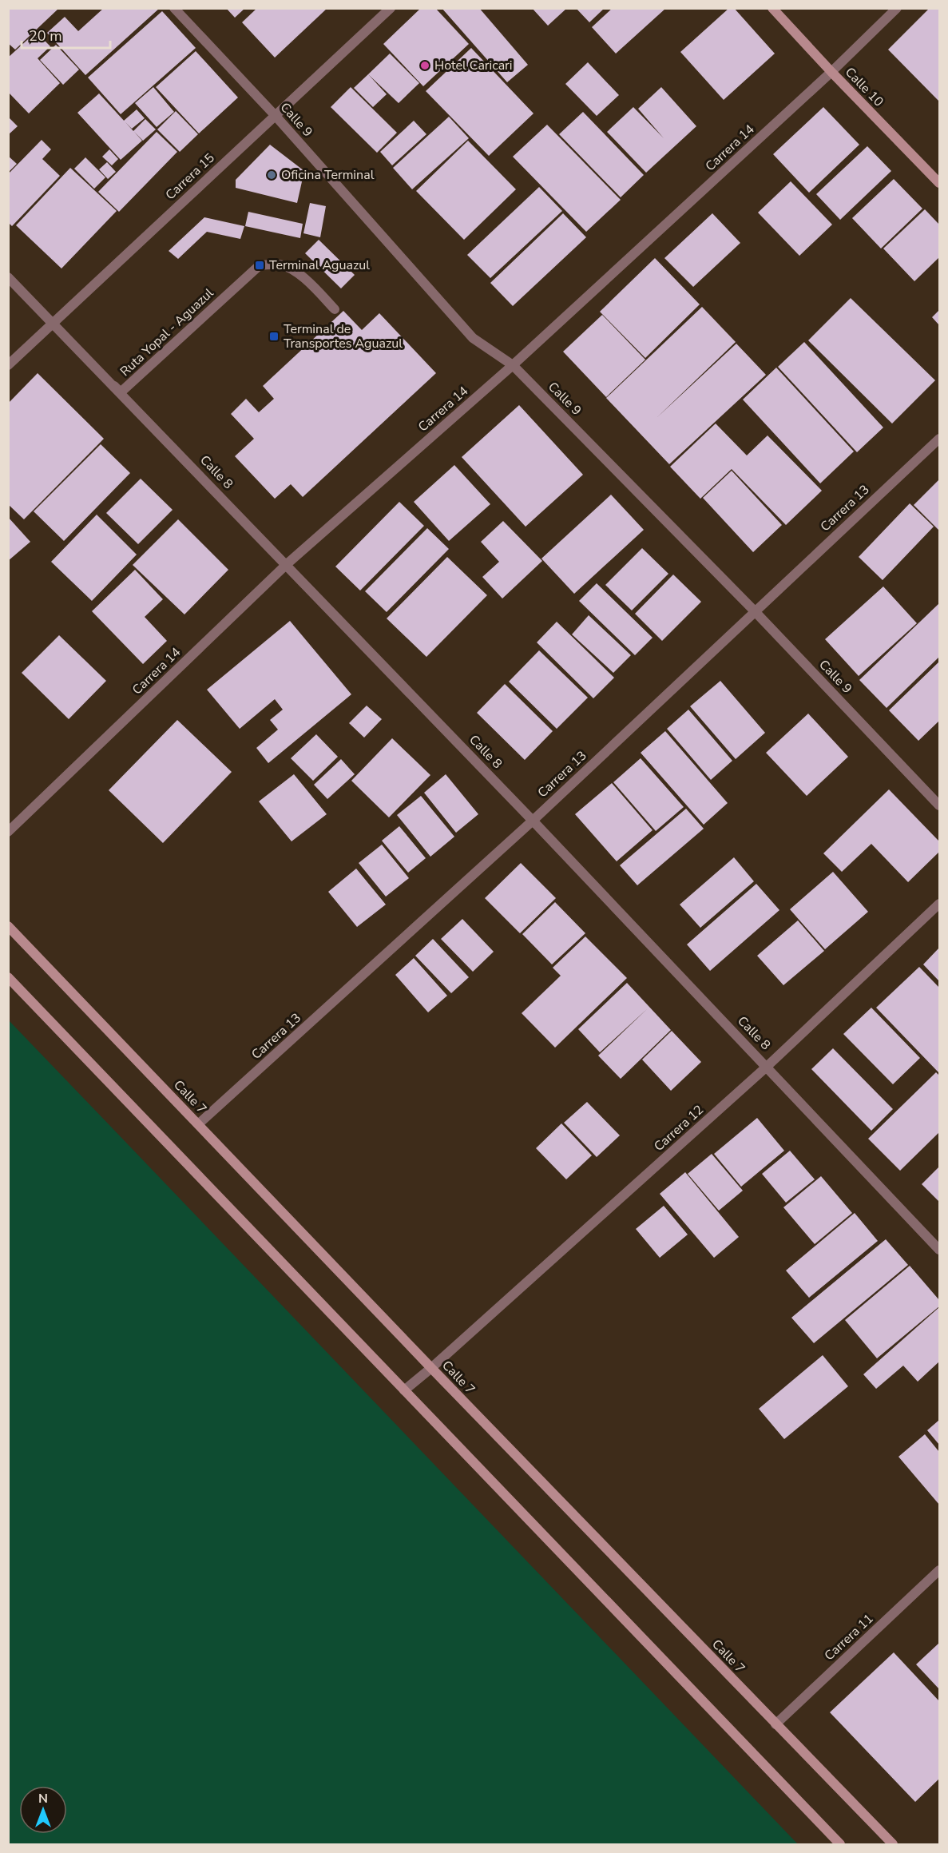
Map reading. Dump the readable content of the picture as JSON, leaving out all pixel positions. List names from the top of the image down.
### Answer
{
  "streets": {
    "main road": ["Calle 10", "Calle 7"],
    "street": [
      "Calle 9",
      "Carrera 14",
      "Carrera 15",
      "Ruta Yopal - Aguazul",
      "Calle 8",
      "Carrera 13",
      "Carrera 12",
      "Carrera 11"
    ]
  },
  "crossings": [
    ["Calle 10", "Carrera 14"],
    ["Calle 9", "Carrera 14"],
    ["Calle 9", "Carrera 15"],
    ["Calle 9", "Carrera 13"],
    ["Carrera 14", "Calle 8"],
    ["Carrera 15", "Ruta Yopal - Aguazul"],
    ["Ruta Yopal - Aguazul", "Calle 8"],
    ["Calle 8", "Carrera 13"],
    ["Calle 8", "Carrera 12"],
    ["Carrera 13", "Calle 7"],
    ["Calle 7", "Carrera 12"],
    ["Calle 7", "Carrera 11"]
  ],
  "places": {
    "other": ["Hotel Caricari", "Oficina Terminal"],
    "transit": ["Terminal Aguazul", "Terminal de Transportes Aguazul"]
  },
  "scale_bar": "20 m",
  "north": "top"
}
